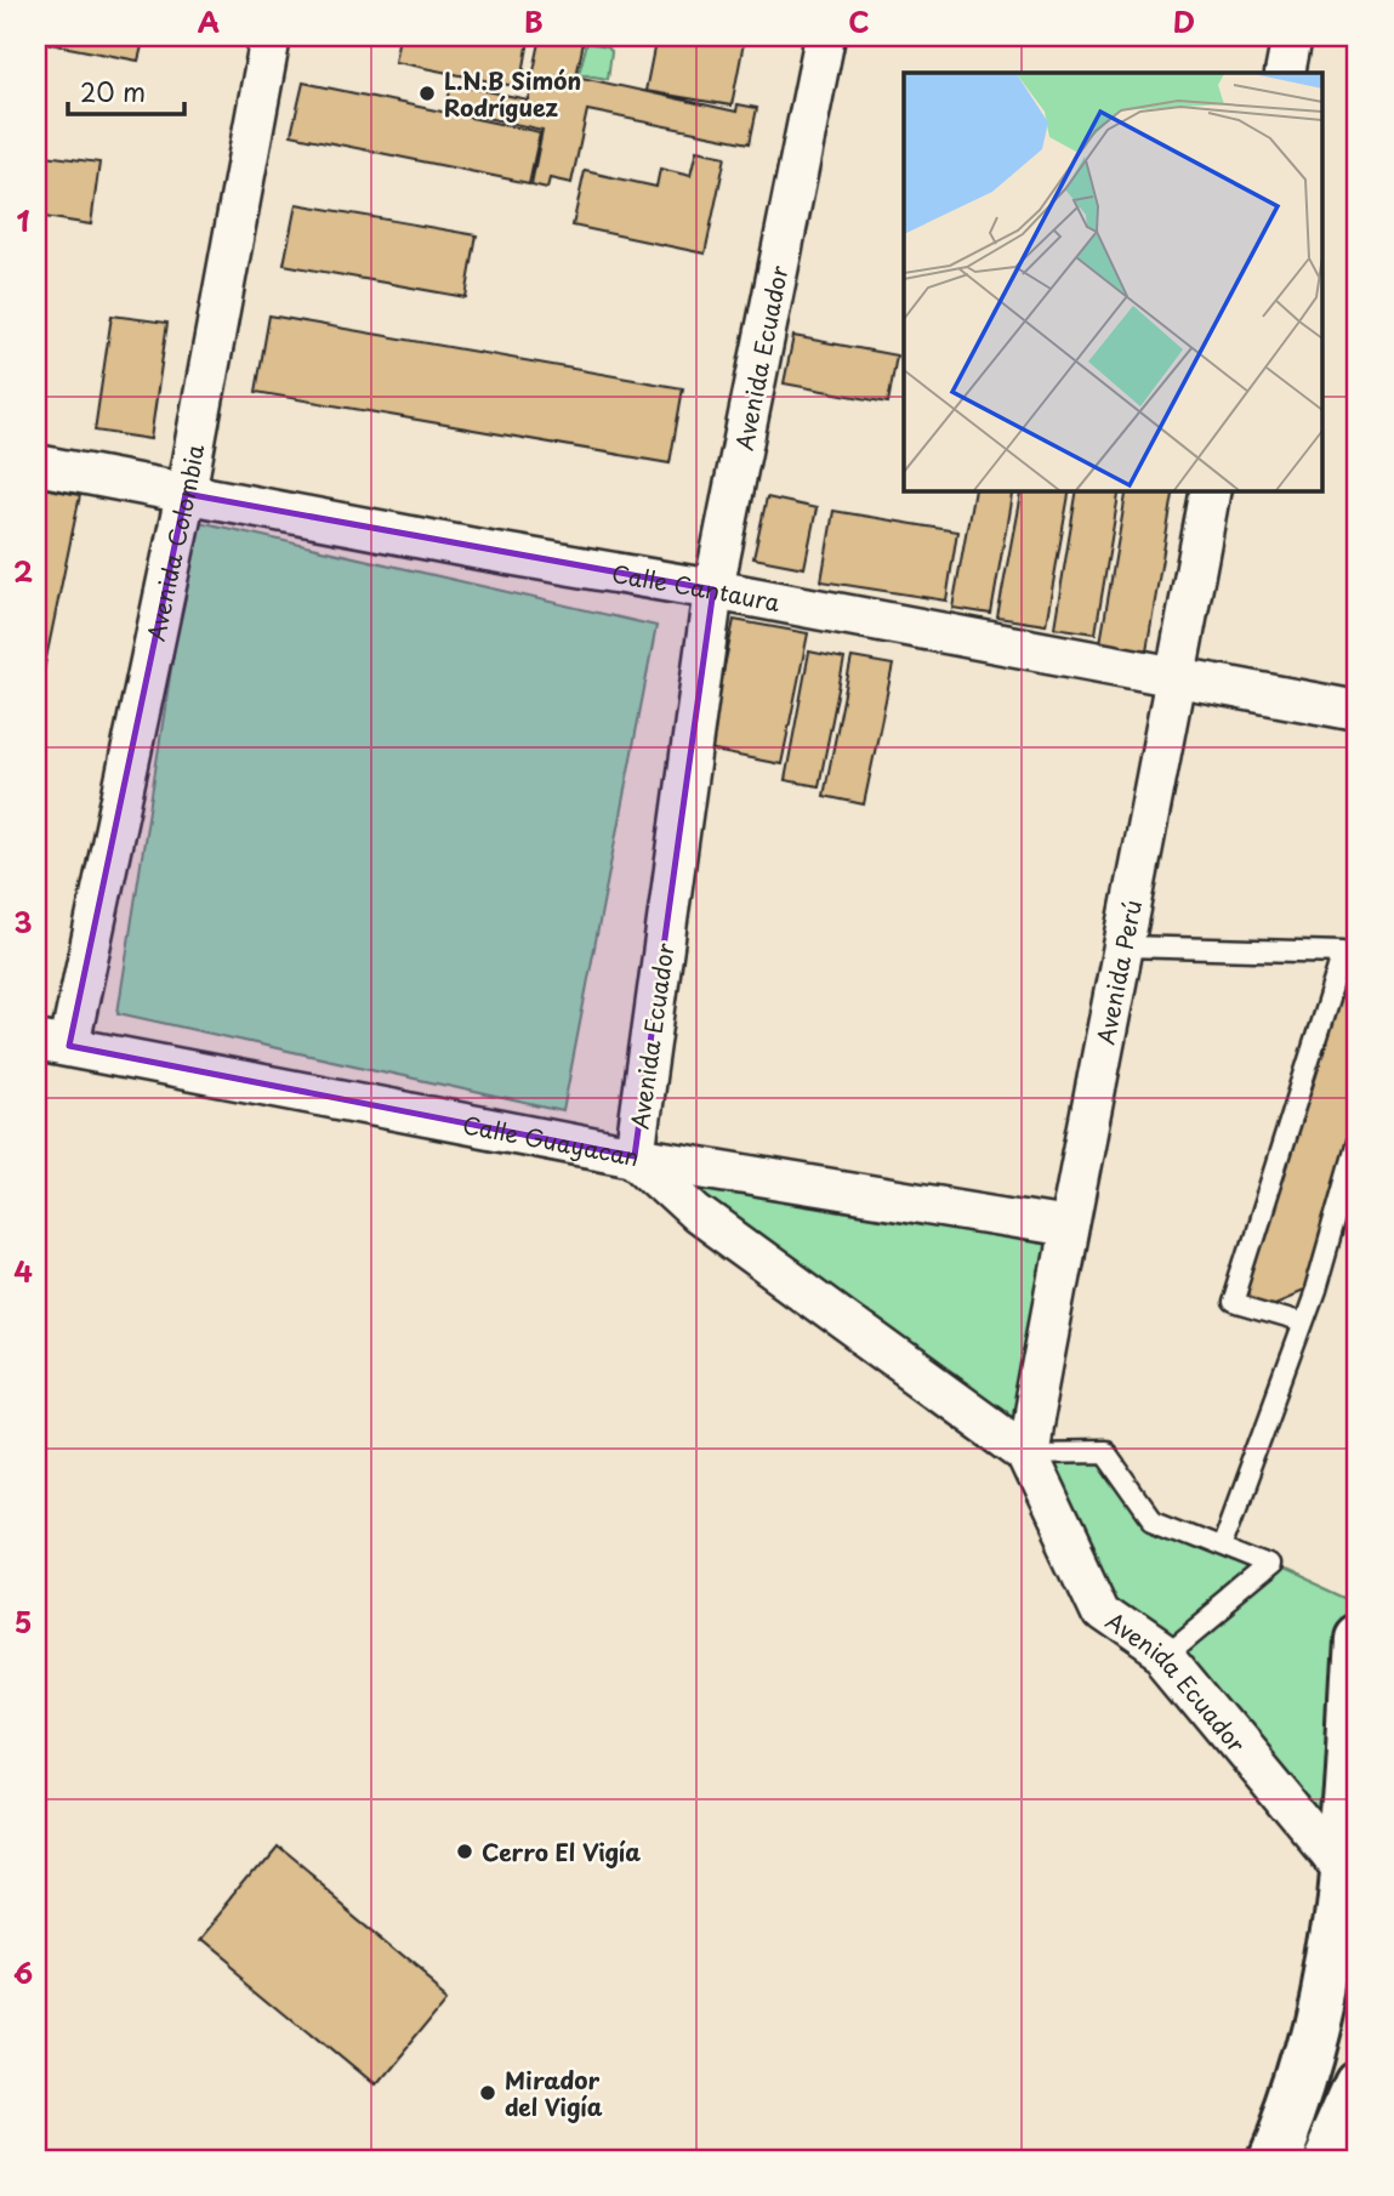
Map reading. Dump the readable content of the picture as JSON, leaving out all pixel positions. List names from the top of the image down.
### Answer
{
  "streets": {
    "street": [
      "Avenida Ecuador",
      "Avenida Colombia",
      "Calle Cantaura",
      "Avenida Perú",
      "Calle Guayacan"
    ]
  },
  "crossings": [
    ["Avenida Ecuador", "Calle Cantaura"],
    ["Avenida Ecuador", "Avenida Perú"],
    ["Avenida Ecuador", "Calle Guayacan"],
    ["Avenida Colombia", "Calle Cantaura"],
    ["Avenida Colombia", "Calle Guayacan"],
    ["Calle Cantaura", "Avenida Perú"],
    ["Avenida Perú", "Calle Guayacan"]
  ],
  "places": ["L.N.B Simón Rodríguez", "Cerro El Vigía", "Mirador del Vigía"],
  "scale_bar": "20 m",
  "grid": {
    "columns": [
      "A",
      "B",
      "C",
      "D"
    ],
    "rows": [
      "1",
      "2",
      "3",
      "4",
      "5",
      "6"
    ]
  }
}
